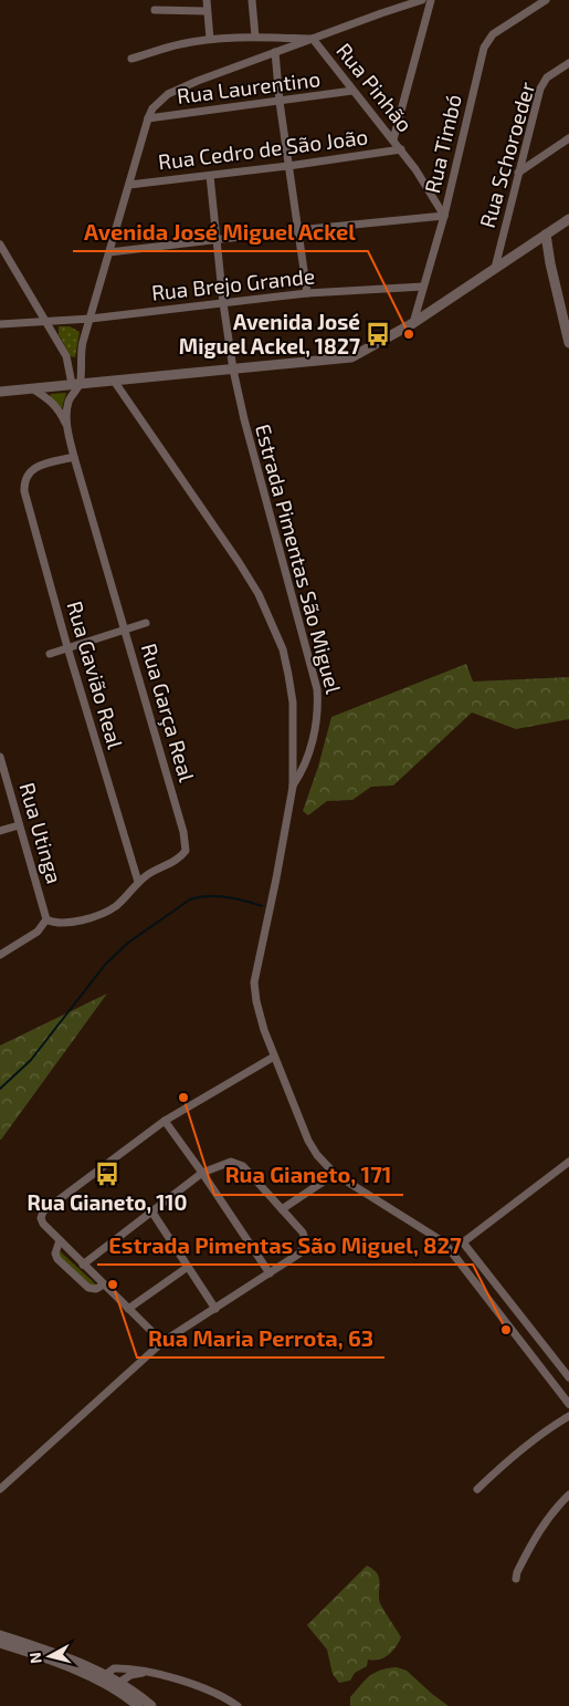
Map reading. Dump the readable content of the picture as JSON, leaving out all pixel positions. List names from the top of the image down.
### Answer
{
  "streets": {
    "street": [
      "Rua Laurentino",
      "Rua Pinhão",
      "Rua Timbó",
      "Rua Cedro de São João",
      "Rua Schoroeder",
      "Rua Brejo Grande",
      "Estrada Pimentas São Miguel",
      "Rua Gavião Real",
      "Rua Garça Real",
      "Rua Utinga"
    ]
  },
  "crossings": [
    ["Rua Laurentino", "Rua Pinhão"],
    ["Rua Pinhão", "Rua Timbó"],
    ["Rua Pinhão", "Rua Cedro de São João"],
    ["Rua Timbó", "Rua Brejo Grande"],
    ["Rua Cedro de São João", "Estrada Pimentas São Miguel"],
    ["Rua Brejo Grande", "Estrada Pimentas São Miguel"],
    ["Rua Gavião Real", "Rua Garça Real"],
    ["Rua Garça Real", "Rua Utinga"]
  ],
  "places": {
    "bus stop": ["Avenida José Miguel Ackel, 1827", "Rua Gianeto, 110"],
    "other": [
      "Avenida José Miguel Ackel",
      "Rua Gianeto, 171",
      "Rua Maria Perrota, 63",
      "Estrada Pimentas São Miguel, 827"
    ]
  },
  "north": "left"
}
